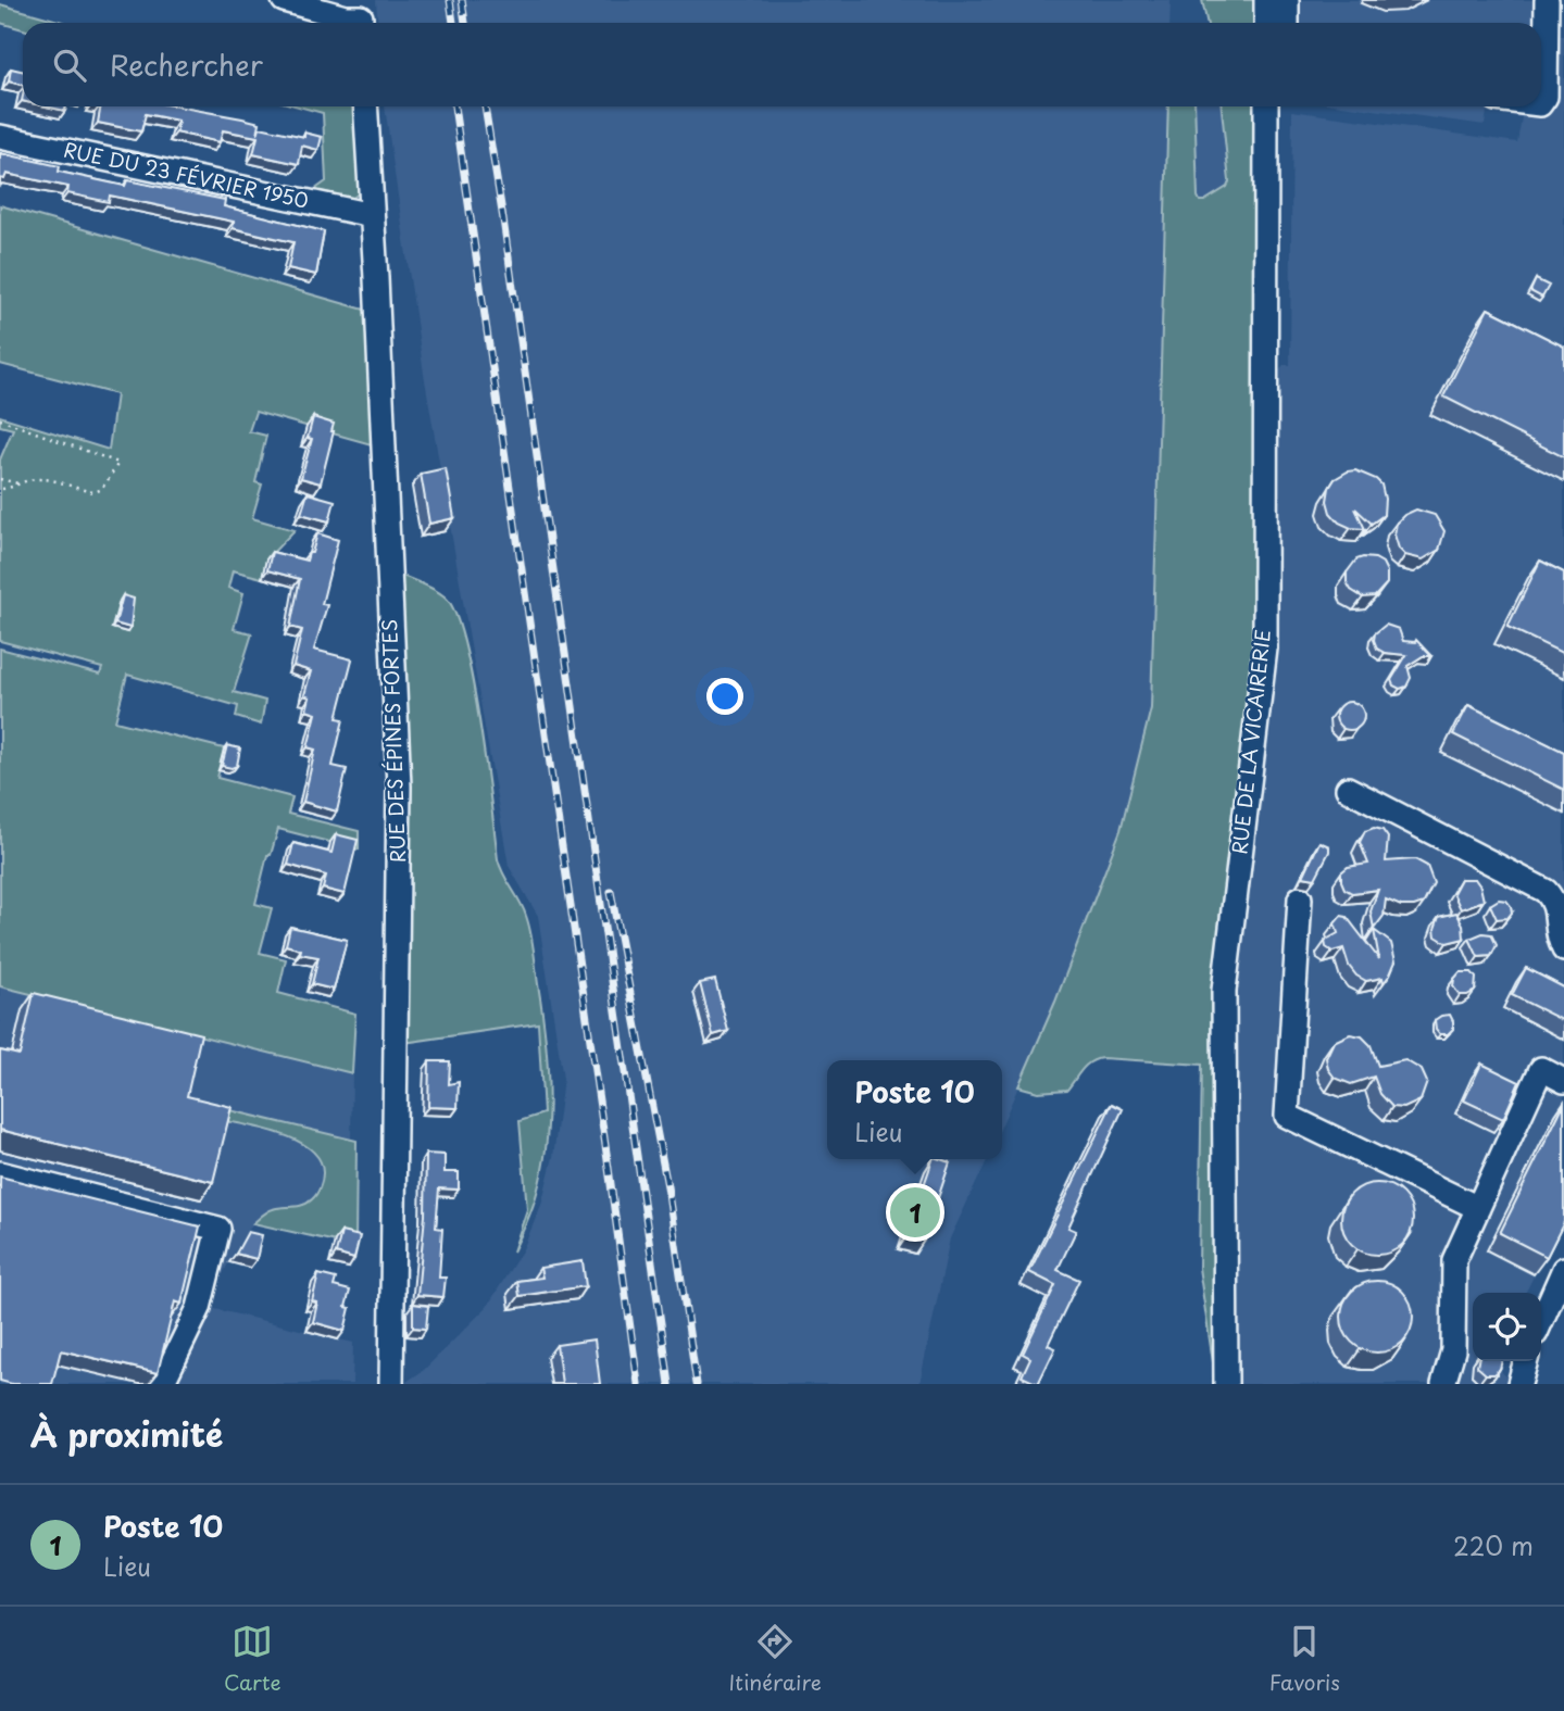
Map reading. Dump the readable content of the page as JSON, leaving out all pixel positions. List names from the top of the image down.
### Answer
{
  "streets": {
    "street": ["RUE DU 23 FÉVRIER 1950", "RUE DES ÉPINES FORTES", "RUE DE LA VICAIRERIE"]
  },
  "crossings": [
    ["RUE DU 23 FÉVRIER 1950", "RUE DES ÉPINES FORTES"]
  ],
  "page": {
    "search": "Rechercher",
    "popup": ["Poste 10", "Lieu"],
    "pins": "1",
    "heading": "À proximité",
    "list": [
      {
        "mark": "1",
        "name": "Poste 10",
        "note": "Lieu",
        "value": "220 m"
      }
    ],
    "nav": ["Carte", "Itinéraire", "Favoris"]
  }
}
